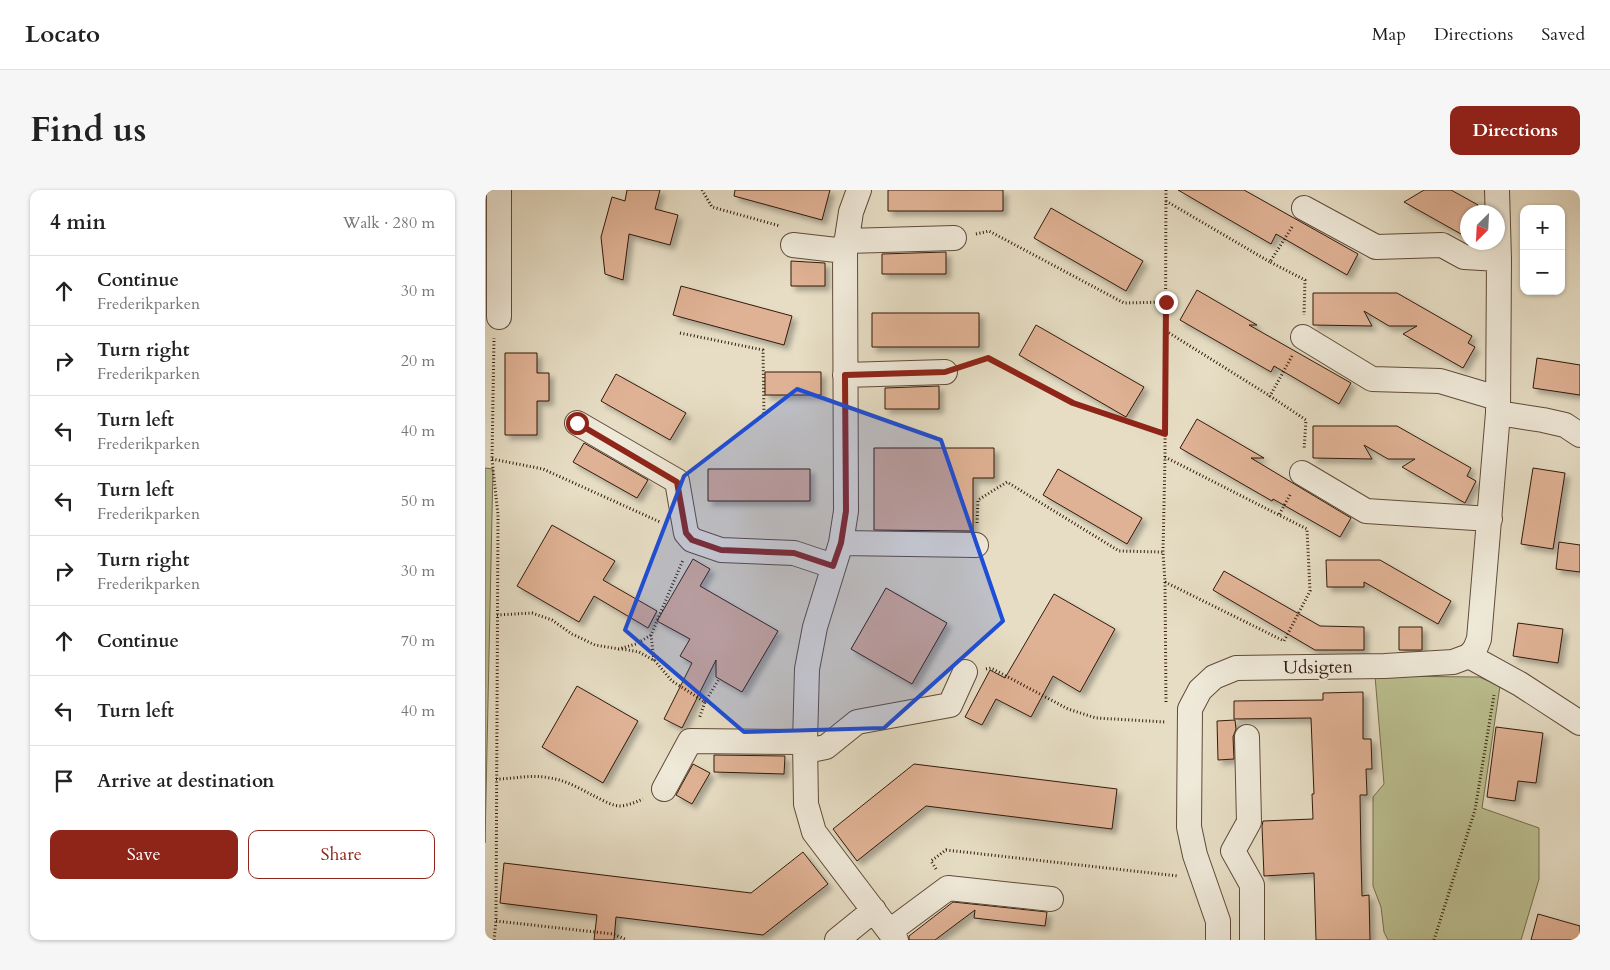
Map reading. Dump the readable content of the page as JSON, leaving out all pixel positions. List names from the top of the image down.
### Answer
{
  "streets": {
    "street": ["Udsigten"]
  },
  "north": "bottom left",
  "page": {
    "header": "Locato",
    "nav": ["Map", "Directions", "Saved"],
    "title": "Find us",
    "buttons": [
      "Directions",
      ["Save", "Share"]
    ],
    "heading": ["4 min", "Walk · 280 m"],
    "map_buttons": ["+", "−"],
    "list": [
      ["Continue", "Frederikparken", "30 m"],
      ["Turn right", "Frederikparken", "20 m"],
      ["Turn left", "Frederikparken", "40 m"],
      ["Turn left", "Frederikparken", "50 m"],
      ["Turn right", "Frederikparken", "30 m"],
      ["Continue", "70 m"],
      ["Turn left", "40 m"],
      "Arrive at destination"
    ]
  }
}
